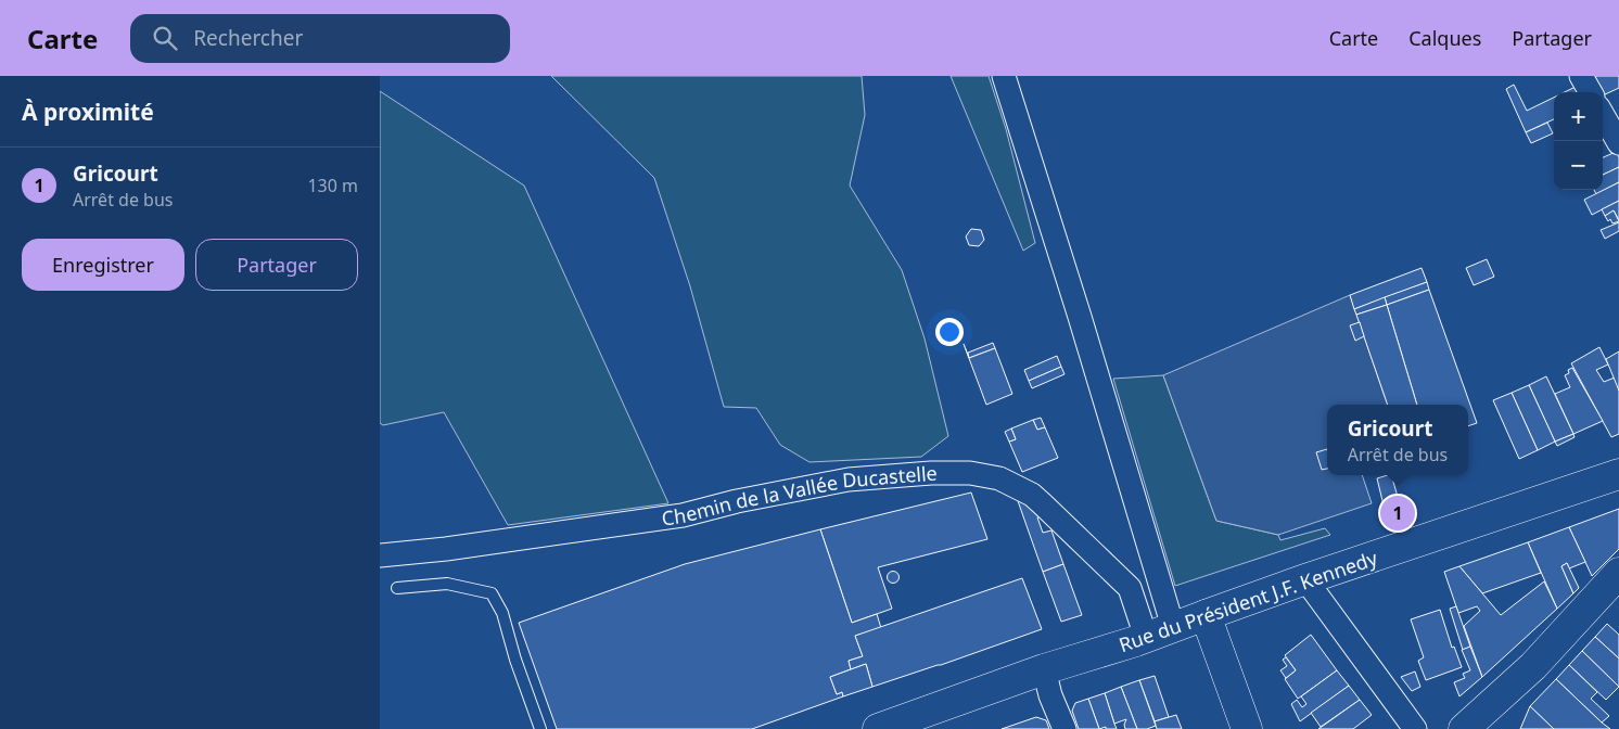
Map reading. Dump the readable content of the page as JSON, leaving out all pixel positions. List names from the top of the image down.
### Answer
{
  "streets": {
    "main road": ["Rue du Président J.F. Kennedy"],
    "street": ["Chemin de la Vallée Ducastelle"]
  },
  "crossings": [
    ["Chemin de la Vallée Ducastelle", "Rue du Président J.F. Kennedy"]
  ],
  "page": {
    "header": "Carte",
    "search": "Rechercher",
    "nav": ["Carte", "Calques", "Partager"],
    "heading": "À proximité",
    "map_buttons": ["+", "−"],
    "list": [
      {
        "mark": "1",
        "name": "Gricourt",
        "note": "Arrêt de bus",
        "value": "130 m"
      }
    ],
    "buttons": ["Enregistrer", "Partager"],
    "popup": ["Gricourt", "Arrêt de bus"],
    "pins": "1"
  }
}
